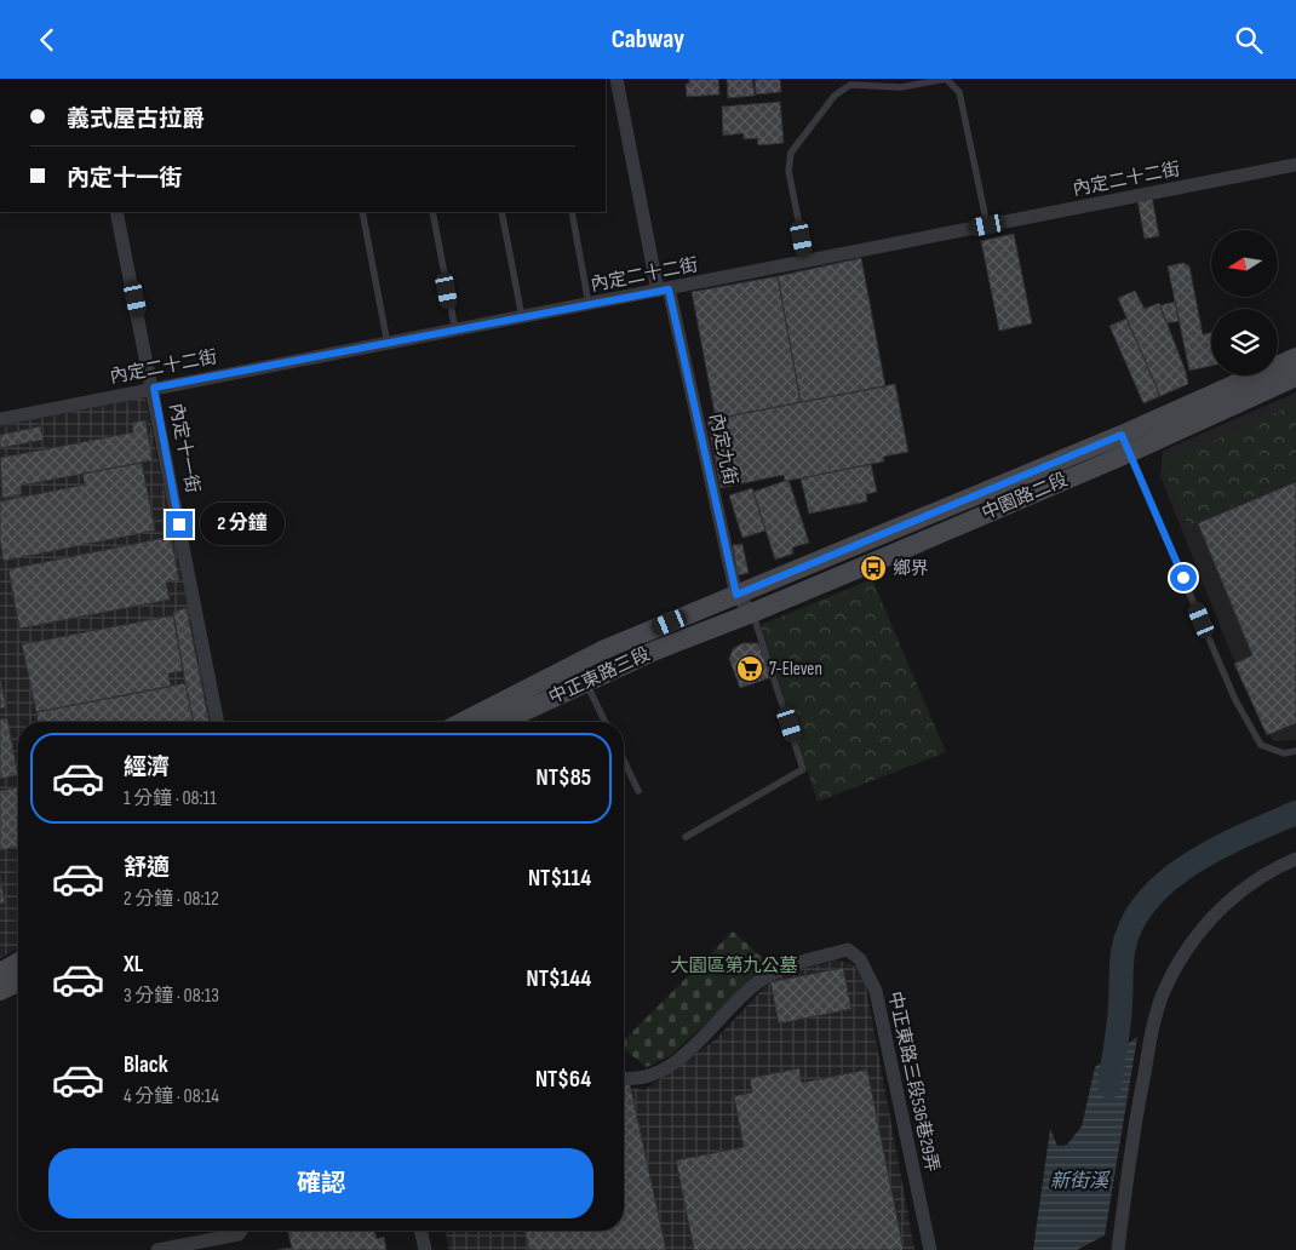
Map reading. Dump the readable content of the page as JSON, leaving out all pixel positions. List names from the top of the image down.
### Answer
{
  "streets": {
    "main road": ["中園路二段", "中正東路三段"],
    "street": [
      "內定二十二街",
      "內定十一街",
      "內定九街",
      "中正東路三段536巷29弄"
    ]
  },
  "crossings": [
    ["內定二十二街", "內定十一街"],
    ["內定二十二街", "內定九街"],
    ["內定九街", "中園路二段"],
    ["內定九街", "中正東路三段"],
    ["中園路二段", "中正東路三段"]
  ],
  "water": ["新街溪"],
  "parks": ["大園區第九公墓"],
  "places": {
    "bus stop": ["鄉界"],
    "supermarket": ["7-Eleven"]
  },
  "north": "left",
  "page": {
    "header": "Cabway",
    "banner": ["義式屋古拉爵", "內定十一街"],
    "bubble": "2 分鐘",
    "list": [
      {
        "name": "經濟",
        "note": "1 分鐘 · 08:11",
        "value": "NT$85"
      },
      {
        "name": "舒適",
        "note": "2 分鐘 · 08:12",
        "value": "NT$114"
      },
      {
        "name": "XL",
        "note": "3 分鐘 · 08:13",
        "value": "NT$144"
      },
      {
        "name": "Black",
        "note": "4 分鐘 · 08:14",
        "value": "NT$64"
      }
    ],
    "buttons": "確認"
  }
}
